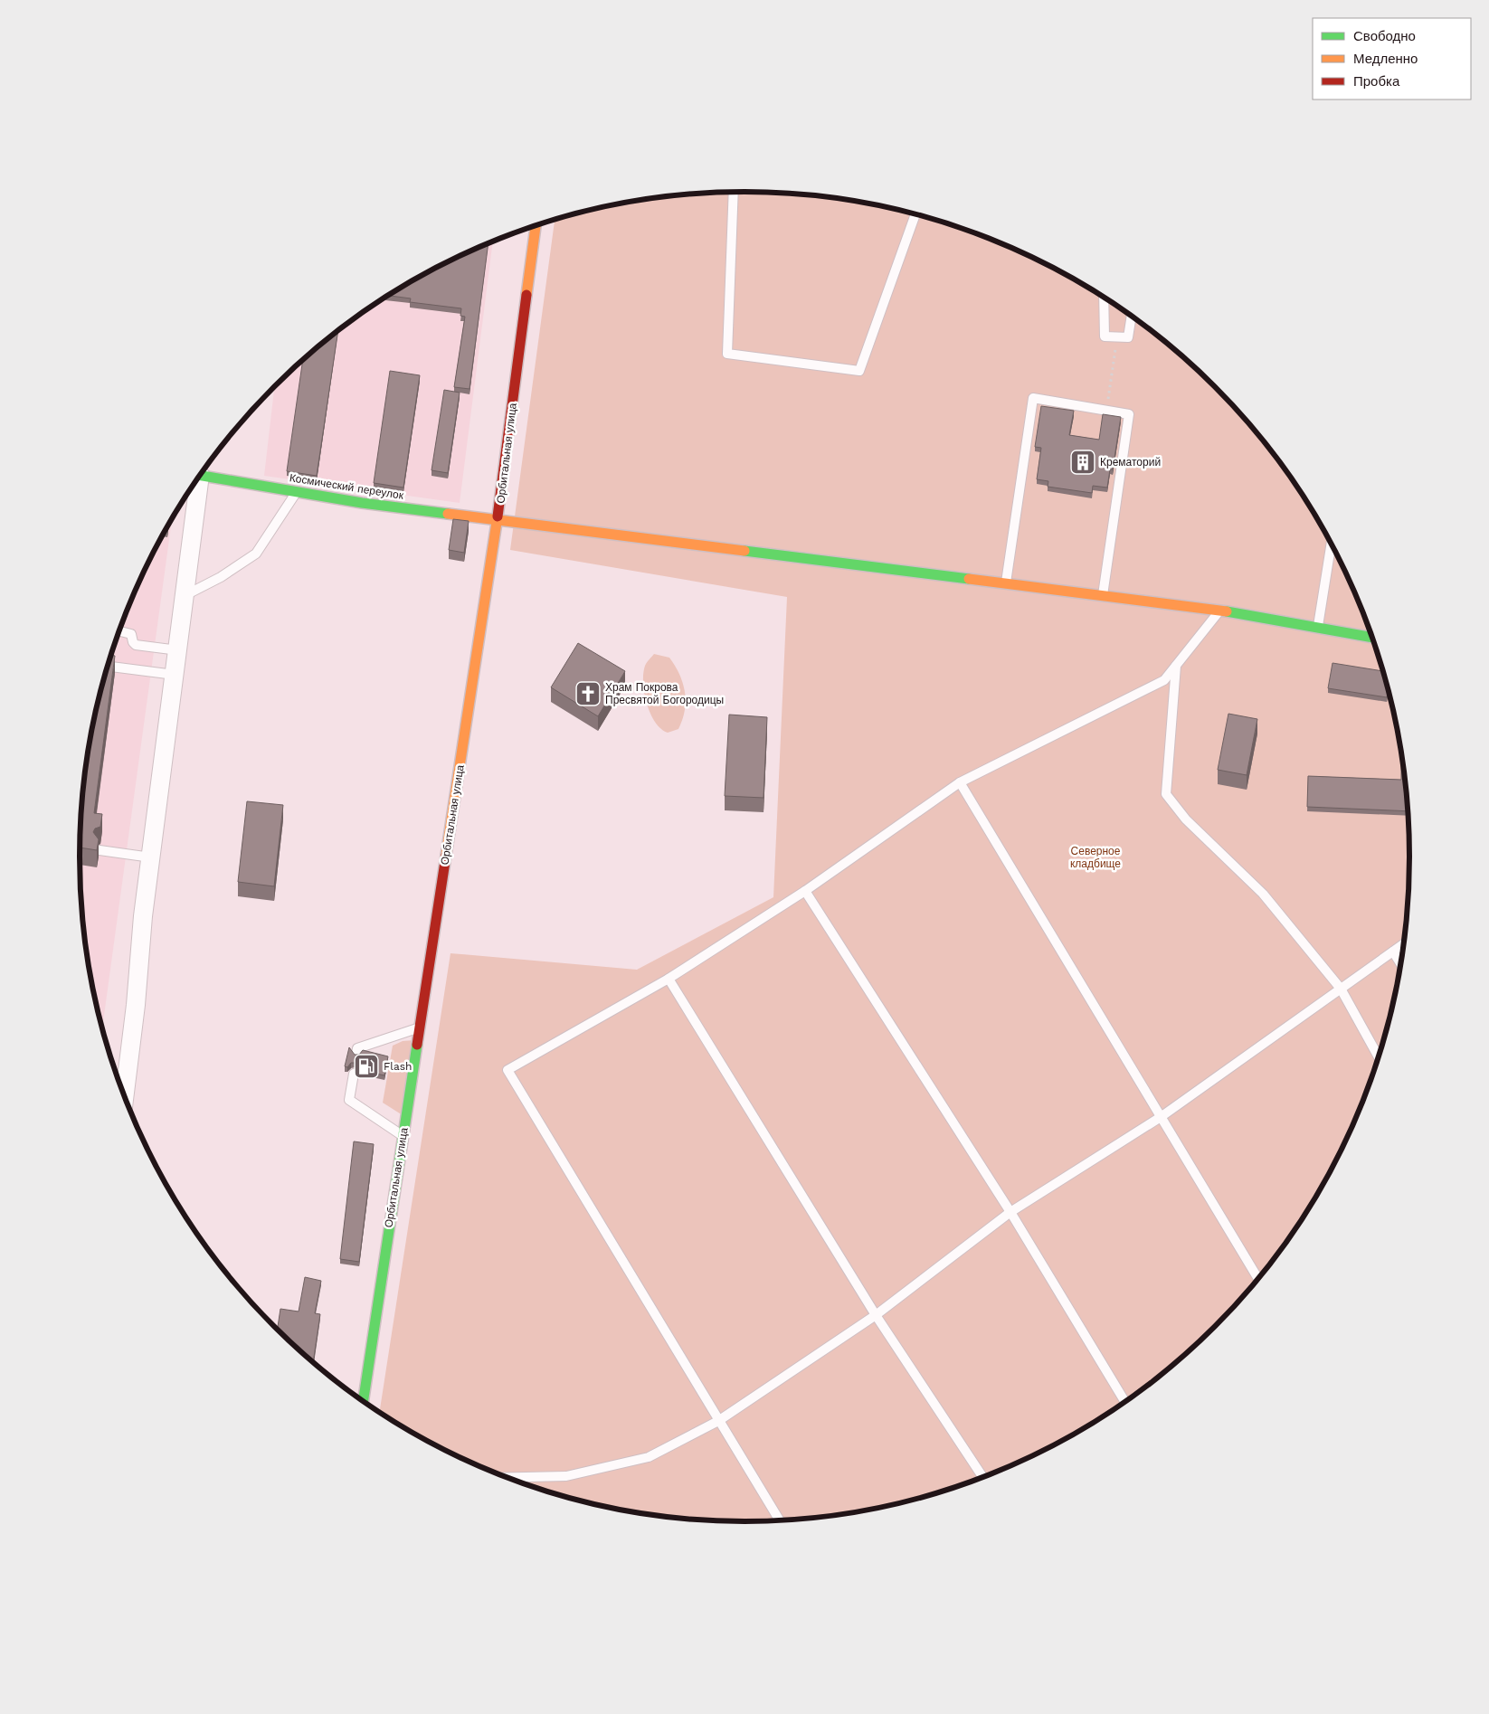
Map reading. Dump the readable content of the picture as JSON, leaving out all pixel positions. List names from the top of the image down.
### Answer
{
  "streets": {
    "street": ["Орбитальная улица", "Космический переулок"]
  },
  "crossings": [
    ["Орбитальная улица", "Космический переулок"]
  ],
  "parks": ["Северное кладбище"],
  "places": {
    "building": ["Крематорий"],
    "church": ["Храм Покрова Пресвятой Богородицы"],
    "fuel station": ["Flash"]
  },
  "legend": ["Свободно", "Медленно", "Пробка"]
}
